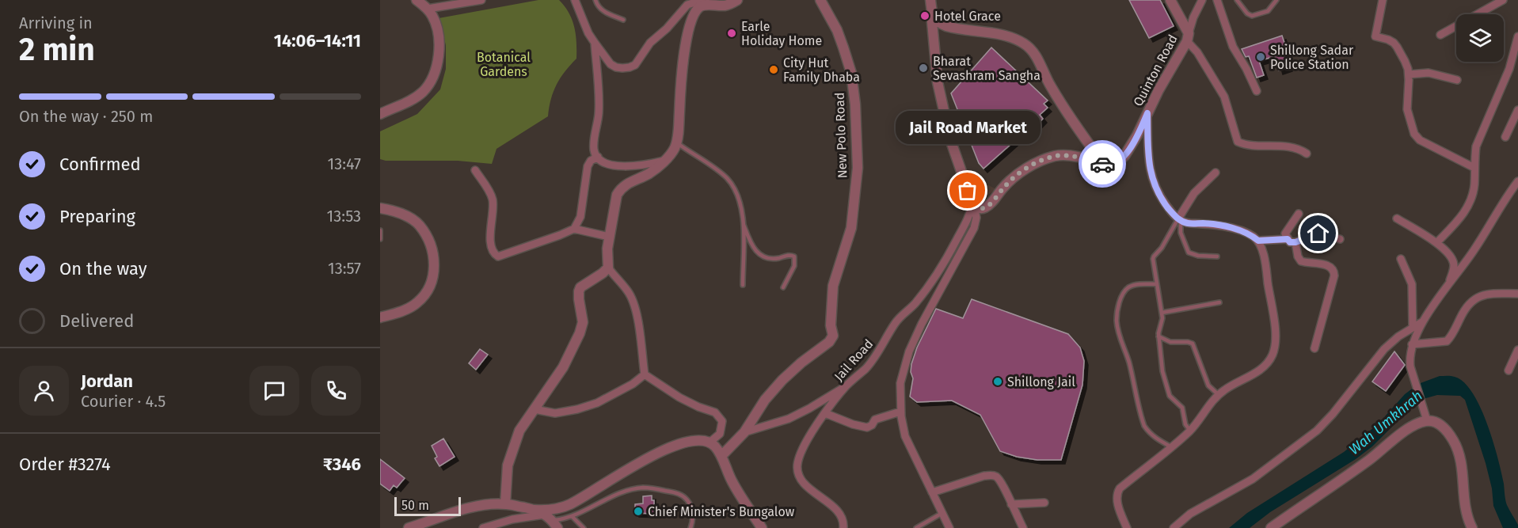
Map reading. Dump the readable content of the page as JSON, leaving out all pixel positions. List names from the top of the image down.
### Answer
{
  "streets": {
    "street": ["Quinton Road", "New Polo Road", "Jail Road"]
  },
  "water": ["Wah Umkhrah"],
  "parks": ["Botanical Gardens"],
  "places": [
    "Hotel Grace",
    "Earle Holiday Home",
    "Shillong Sadar Police Station",
    "Bharat Sevashram Sangha",
    "City Hut Family Dhaba",
    "Jail Road Market",
    "Shillong Jail",
    "Chief Minister's Bungalow"
  ],
  "scale_bar": "50 m",
  "page": {
    "heading": ["2 min", "Arriving in", "14:06–14:11"],
    "panel": [
      "Jordan",
      "Courier · 4.5",
      "Order #3274",
      "₹346"
    ],
    "bar": "On the way · 250 m",
    "bubble": "Jail Road Market",
    "list": [
      ["Confirmed", "13:47"],
      ["Preparing", "13:53"],
      ["On the way", "13:57"],
      "Delivered"
    ],
    "scale": "50 m"
  }
}
